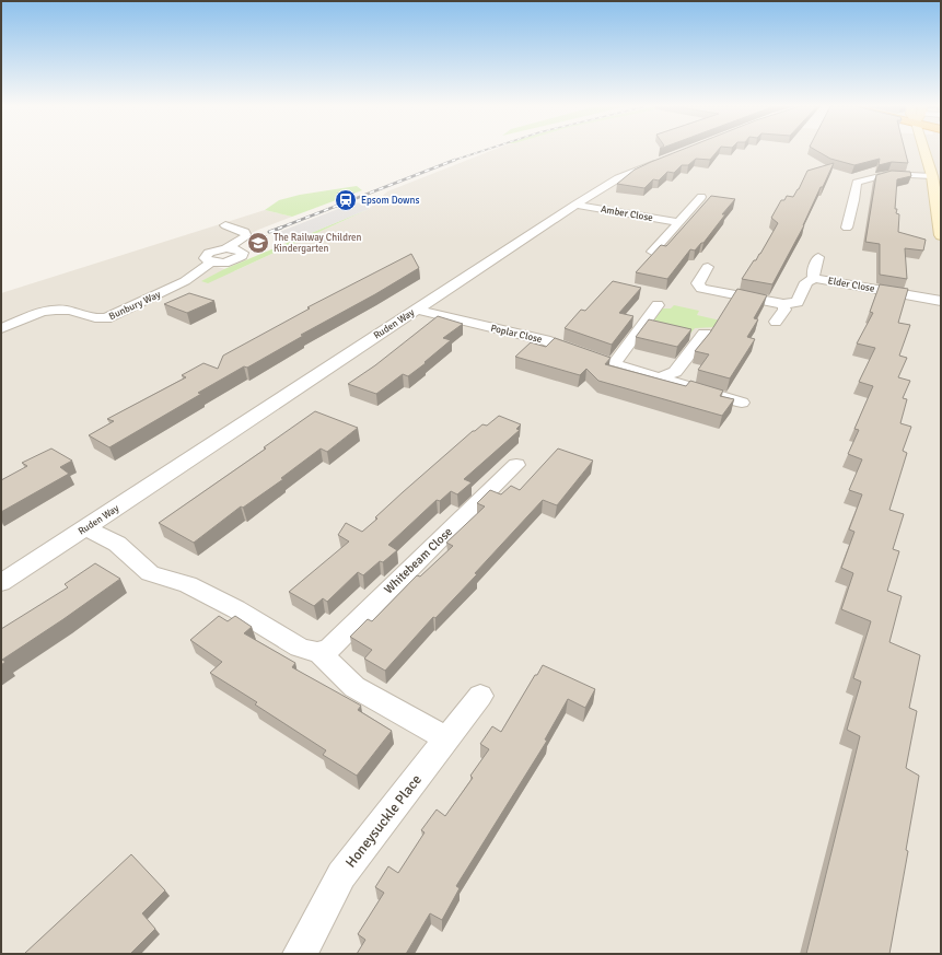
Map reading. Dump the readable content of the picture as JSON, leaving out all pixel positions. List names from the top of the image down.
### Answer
{
  "streets": {
    "street": [
      "Amber Close",
      "Elder Close",
      "Bunbury Way",
      "Ruden Way",
      "Poplar Close",
      "Whitebeam Close",
      "Honeysuckle Place"
    ]
  },
  "crossings": [
    ["Amber Close", "Ruden Way"],
    ["Ruden Way", "Poplar Close"]
  ],
  "places": {
    "station": ["Epsom Downs"],
    "school or university": ["The Railway Children Kindergarten"]
  }
}
